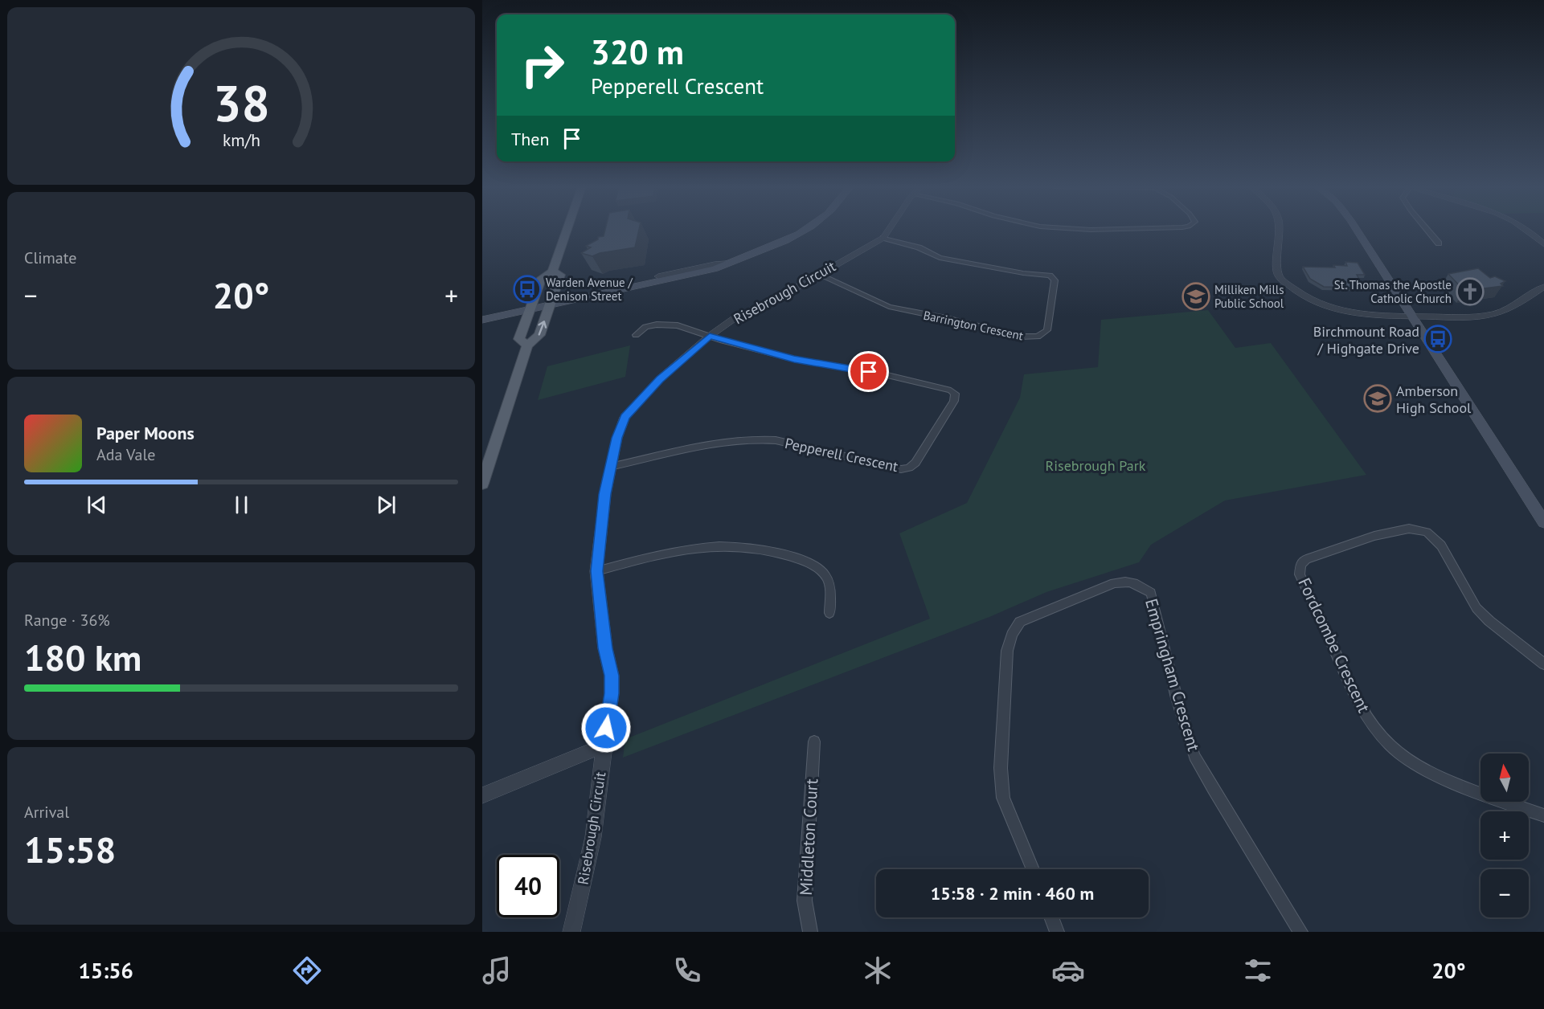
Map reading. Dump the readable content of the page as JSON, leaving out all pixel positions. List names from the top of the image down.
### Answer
{
  "streets": {
    "street": [
      "Risebrough Circuit",
      "Barrington Crescent",
      "Pepperell Crescent",
      "Fordcombe Crescent",
      "Empringham Crescent",
      "Middleton Court"
    ]
  },
  "crossings": [
    ["Risebrough Circuit", "Barrington Crescent"],
    ["Risebrough Circuit", "Pepperell Crescent"]
  ],
  "parks": ["Risebrough Park"],
  "places": {
    "bus stop": ["Warden Avenue / Denison Street", "Birchmount Road / Highgate Drive"],
    "church": ["St. Thomas the Apostle Catholic Church"],
    "school or university": ["Milliken Mills Public School", "Amberson High School"]
  },
  "north": "top",
  "page": {
    "turn": ["320 m", "Pepperell Crescent"],
    "then": "Then",
    "tile": [
      "Climate",
      ["Range · 36%", "180 km"],
      ["Arrival", "15:58"]
    ],
    "heat": ["−", "20°", "+"],
    "song": ["Paper Moons", "Ada Vale"],
    "map_buttons": ["+", "−"],
    "limit": "40",
    "trip": "15:58 · 2 min · 460 m",
    "tabs": ["15:56", "20°"],
    "gauge": ["38", "km/h"]
  }
}
